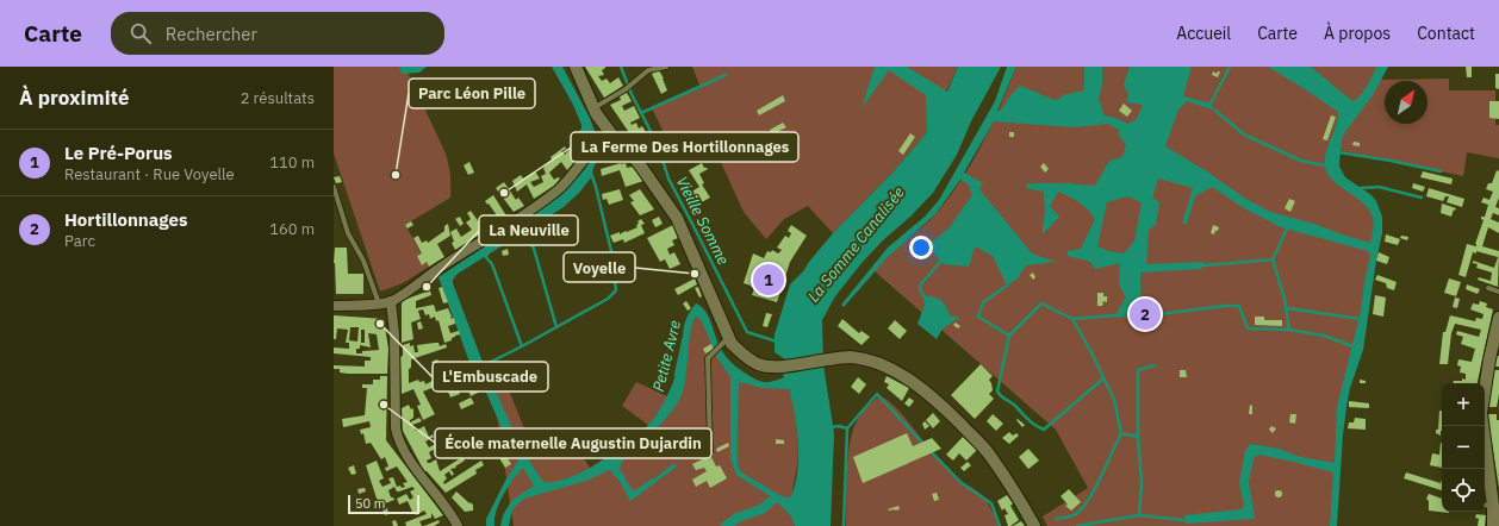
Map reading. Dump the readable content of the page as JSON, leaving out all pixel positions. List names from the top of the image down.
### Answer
{
  "water": ["Vieille Somme", "La Somme Canalisée", "Petite Avre"],
  "places": [
    "Parc Léon Pille",
    "La Ferme Des Hortillonnages",
    "Voyelle",
    "La Neuville",
    "L'Embuscade",
    "École maternelle Augustin Dujardin"
  ],
  "scale_bar": "50 m",
  "north": "top right",
  "page": {
    "header": "Carte",
    "search": "Rechercher",
    "nav": [
      "Accueil",
      "Carte",
      "À propos",
      "Contact"
    ],
    "heading": ["À proximité", "2 résultats"],
    "list": [
      {
        "mark": "1",
        "name": "Le Pré-Porus",
        "note": "Restaurant · Rue Voyelle",
        "value": "110 m"
      },
      {
        "mark": "2",
        "name": "Hortillonnages",
        "note": "Parc",
        "value": "160 m"
      }
    ],
    "pins": ["1", "2"],
    "map_buttons": ["+", "−"],
    "scale": "50 m"
  }
}
